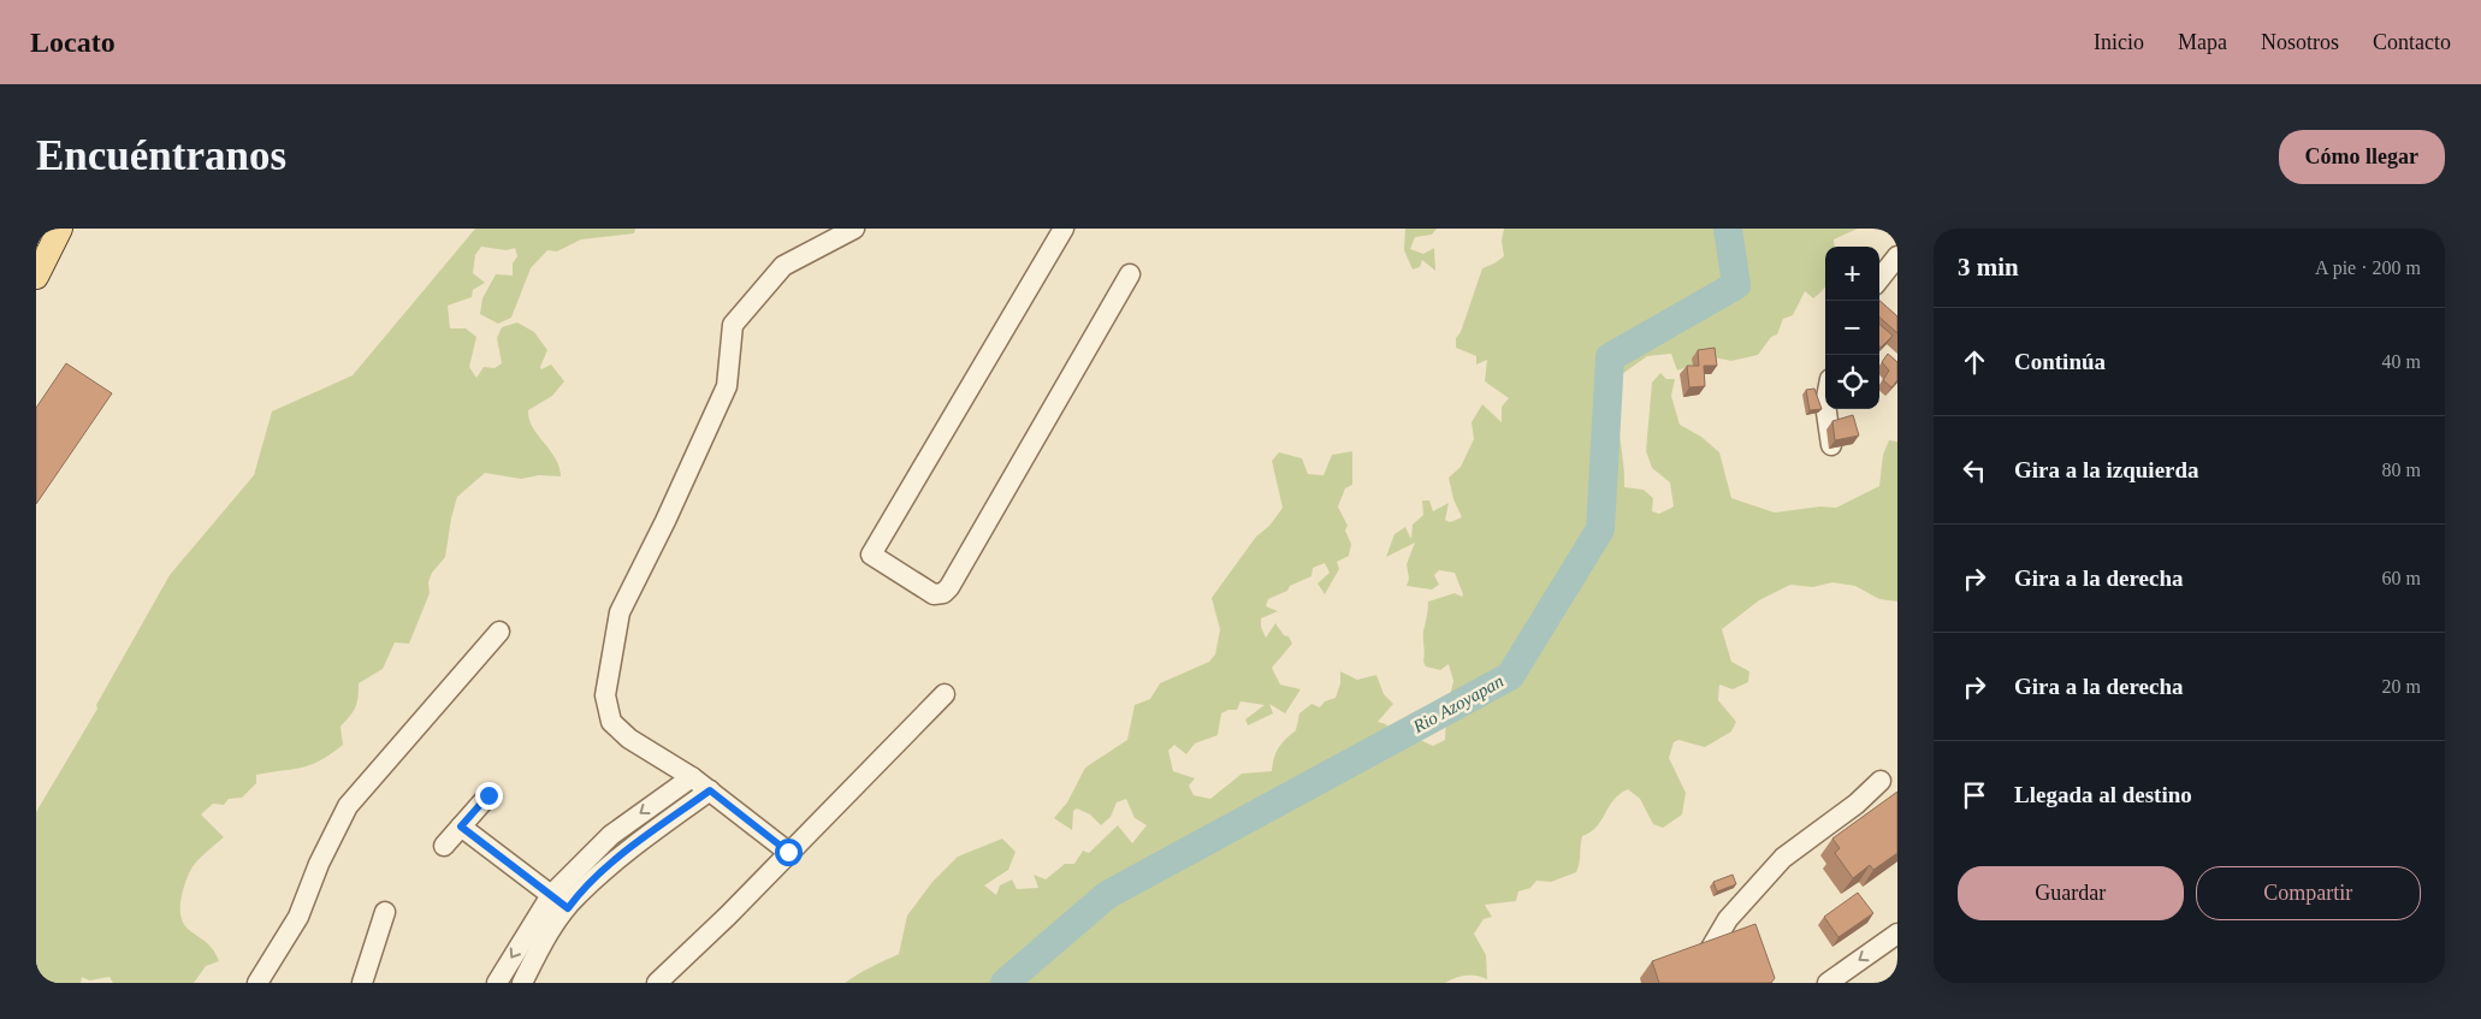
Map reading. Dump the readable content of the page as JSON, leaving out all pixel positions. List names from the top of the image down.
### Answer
{
  "water": ["Rio Azoyapan"],
  "page": {
    "header": "Locato",
    "nav": [
      "Inicio",
      "Mapa",
      "Nosotros",
      "Contacto"
    ],
    "buttons": [
      "Cómo llegar",
      ["Guardar", "Compartir"]
    ],
    "title": "Encuéntranos",
    "heading": ["3 min", "A pie · 200 m"],
    "map_buttons": ["+", "−"],
    "list": [
      ["Continúa", "40 m"],
      ["Gira a la izquierda", "80 m"],
      ["Gira a la derecha", "60 m"],
      ["Gira a la derecha", "20 m"],
      "Llegada al destino"
    ]
  }
}
